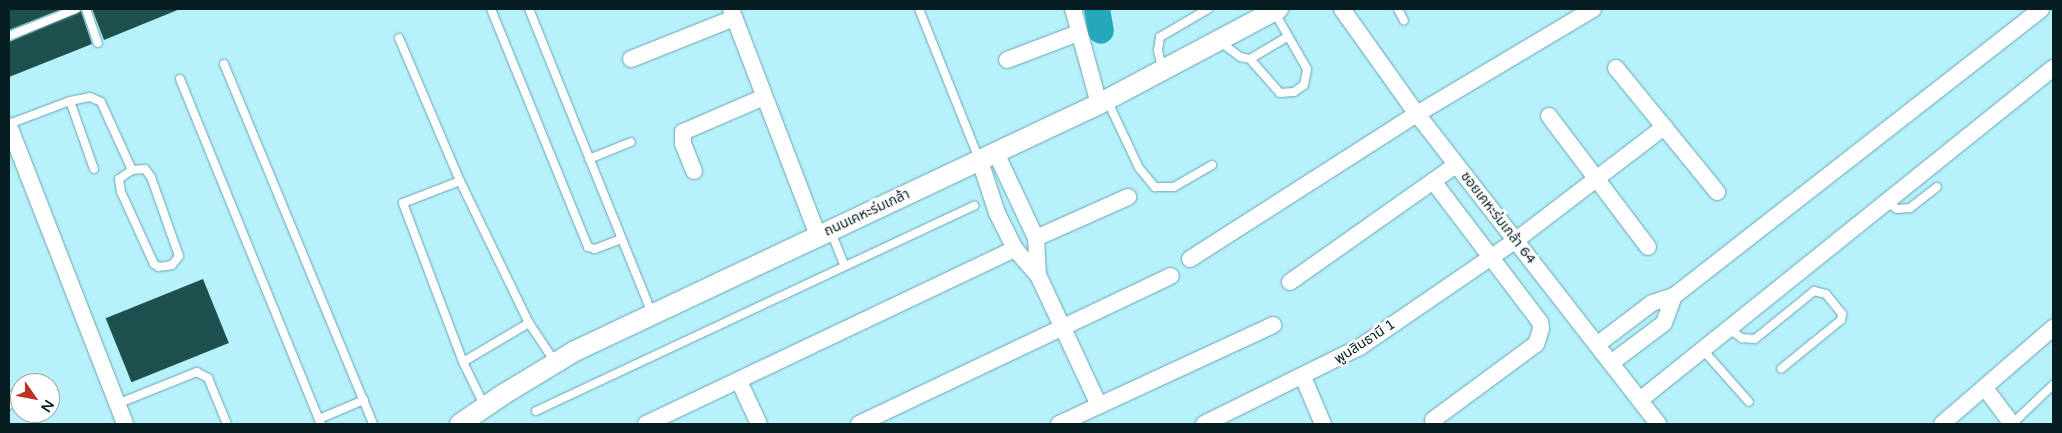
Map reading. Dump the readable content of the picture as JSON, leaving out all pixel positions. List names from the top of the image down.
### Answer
{
  "streets": {
    "street": ["ถนนเคหะร่มเกล้า", "ซอยเคหะร่มเกล้า 64", "พูนสินธานี 1"]
  },
  "crossings": [
    ["ซอยเคหะร่มเกล้า 64", "พูนสินธานี 1"]
  ],
  "north": "bottom right"
}
